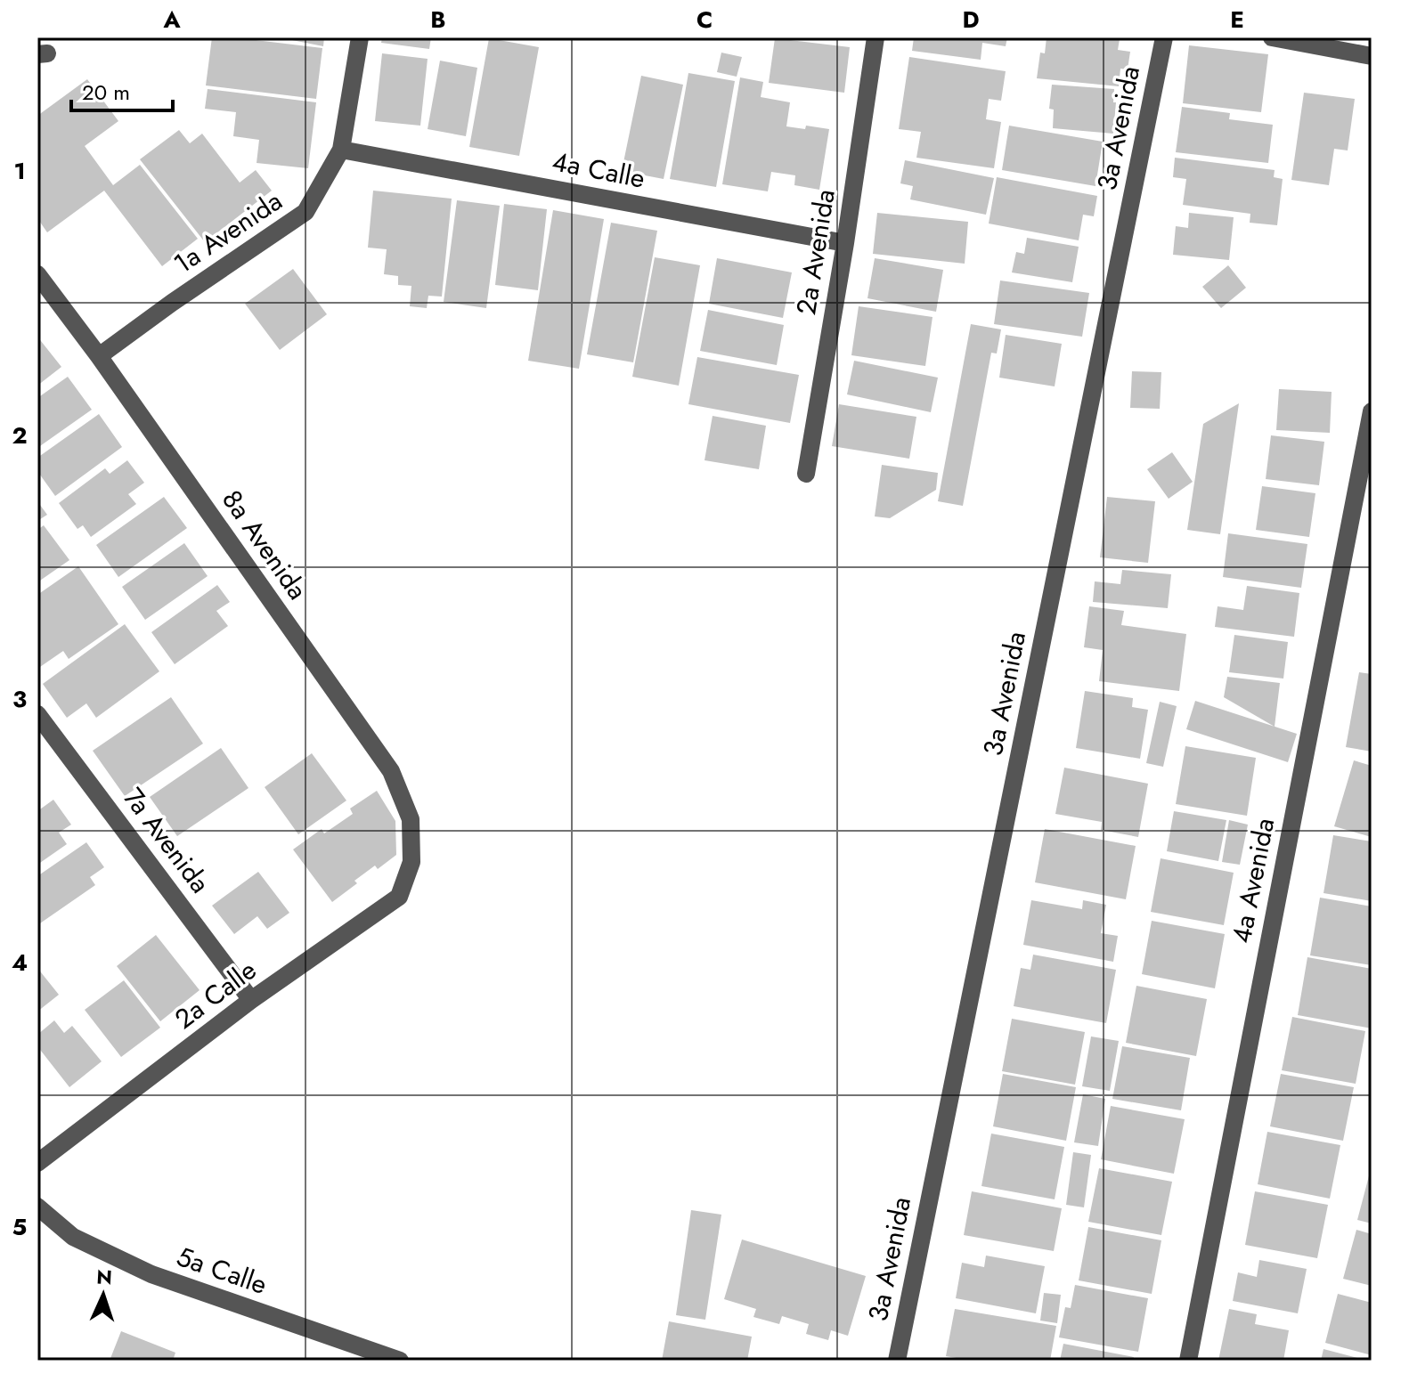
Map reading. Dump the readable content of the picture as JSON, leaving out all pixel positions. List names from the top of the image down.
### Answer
{
  "streets": {
    "street": [
      "3a Avenida",
      "4a Calle",
      "1a Avenida",
      "2a Avenida",
      "8a Avenida",
      "7a Avenida",
      "4a Avenida",
      "2a Calle",
      "5a Calle"
    ]
  },
  "crossings": [
    ["4a Calle", "1a Avenida"],
    ["4a Calle", "2a Avenida"],
    ["1a Avenida", "8a Avenida"],
    ["8a Avenida", "2a Calle"],
    ["7a Avenida", "2a Calle"]
  ],
  "scale_bar": "20 m",
  "north": "top",
  "grid": {
    "columns": [
      "A",
      "B",
      "C",
      "D",
      "E"
    ],
    "rows": [
      "1",
      "2",
      "3",
      "4",
      "5"
    ]
  }
}
